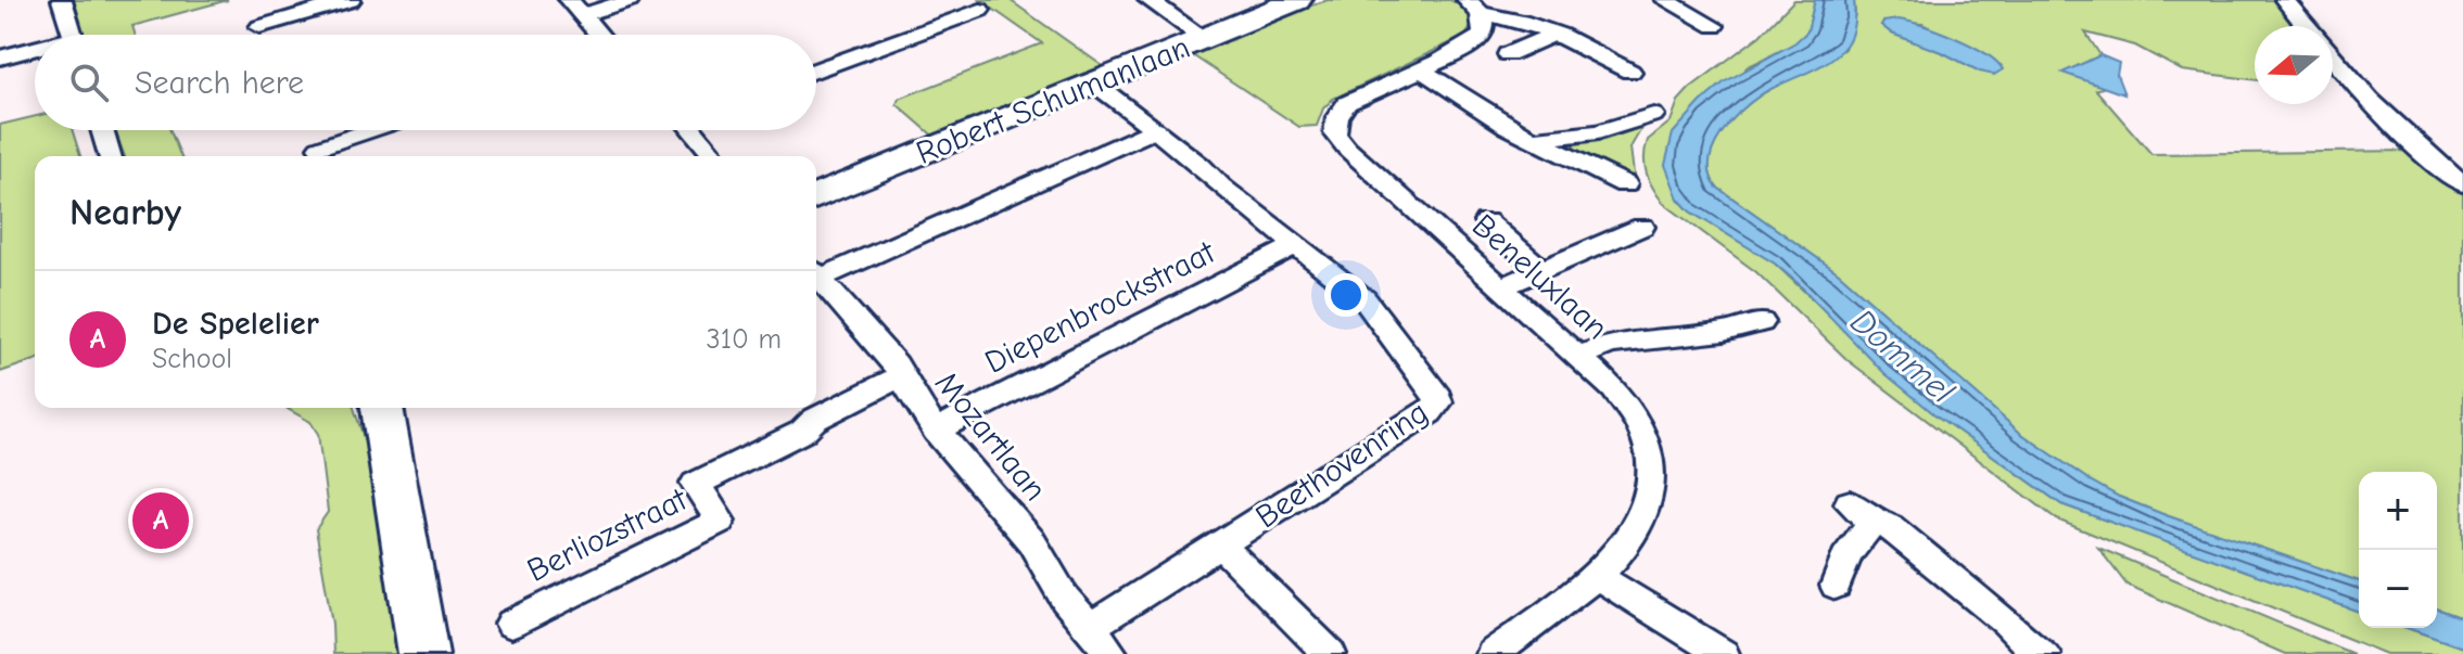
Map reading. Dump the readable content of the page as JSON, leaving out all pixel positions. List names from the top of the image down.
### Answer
{
  "streets": {
    "street": [
      "Robert Schumanlaan",
      "Beneluxlaan",
      "Diepenbrockstraat",
      "Mozartlaan",
      "Beethovenring",
      "Berliozstraat"
    ]
  },
  "crossings": [
    ["Robert Schumanlaan", "Beethovenring"],
    ["Diepenbrockstraat", "Mozartlaan"],
    ["Diepenbrockstraat", "Beethovenring"],
    ["Mozartlaan", "Beethovenring"],
    ["Mozartlaan", "Berliozstraat"]
  ],
  "water": ["Dommel"],
  "north": "left",
  "page": {
    "search": "Search here",
    "heading": "Nearby",
    "list": [
      {
        "mark": "A",
        "name": "De Spelelier",
        "note": "School",
        "value": "310 m"
      }
    ],
    "map_buttons": ["+", "−"],
    "pins": "A"
  }
}
